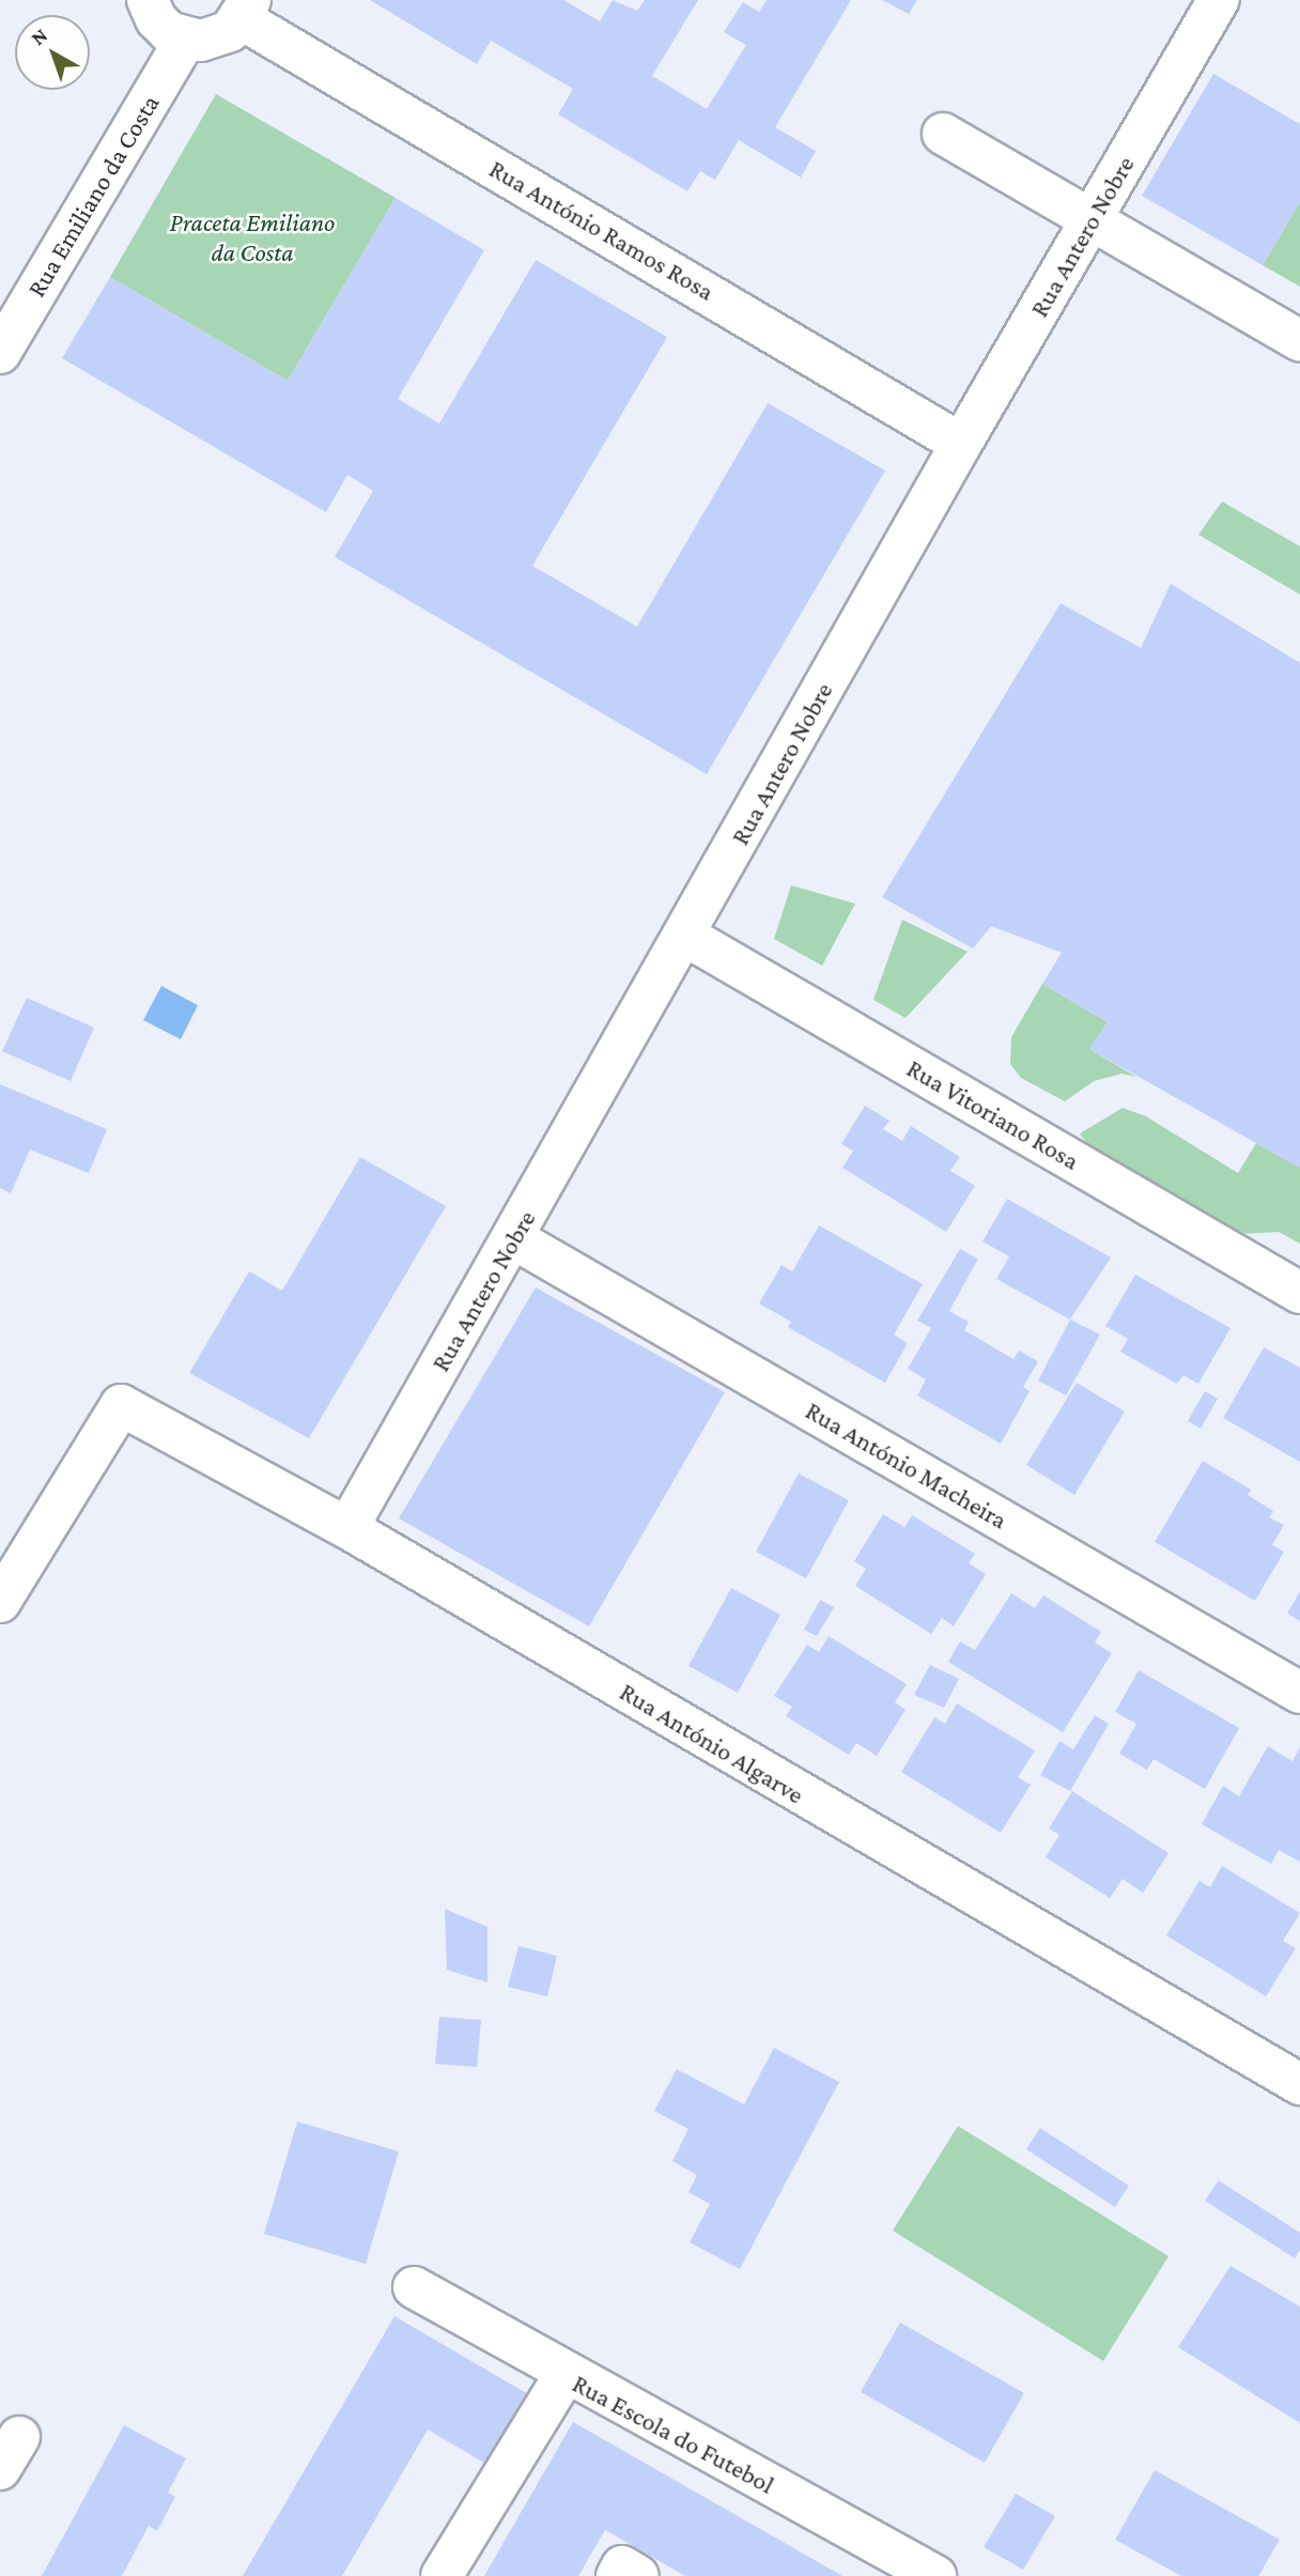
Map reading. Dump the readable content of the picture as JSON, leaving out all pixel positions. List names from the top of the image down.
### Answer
{
  "streets": {
    "street": [
      "Rua Emiliano da Costa",
      "Rua António Ramos Rosa",
      "Rua Antero Nobre",
      "Rua Vitoriano Rosa",
      "Rua António Macheira",
      "Rua António Algarve",
      "Rua Escola do Futebol"
    ]
  },
  "crossings": [
    ["Rua António Ramos Rosa", "Rua Antero Nobre"],
    ["Rua Antero Nobre", "Rua Vitoriano Rosa"],
    ["Rua Antero Nobre", "Rua António Macheira"],
    ["Rua Antero Nobre", "Rua António Algarve"]
  ],
  "parks": ["Praceta Emiliano da Costa"],
  "north": "top left"
}
